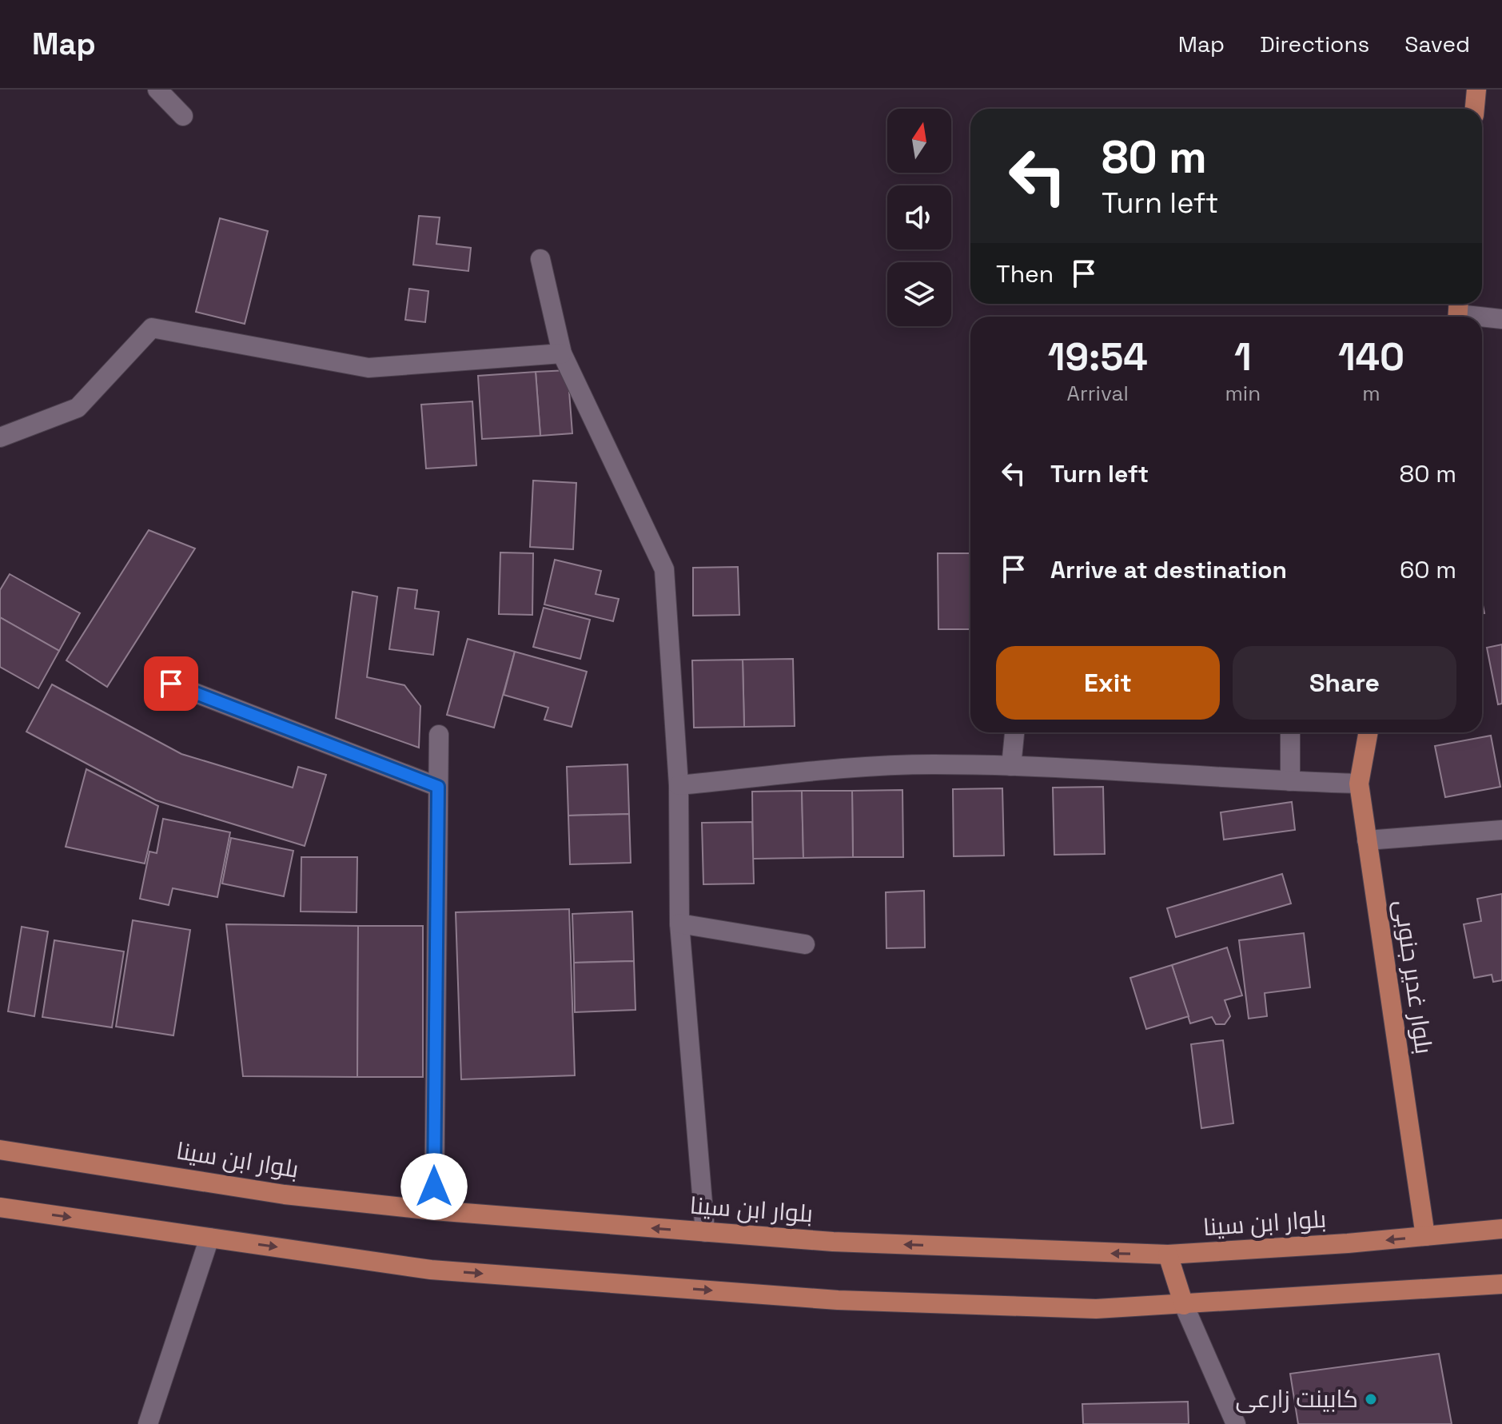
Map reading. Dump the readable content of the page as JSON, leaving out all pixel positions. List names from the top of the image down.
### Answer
{
  "streets": {
    "main road": ["بلوار غدیر جنوبی", "بلوار ابن سینا"]
  },
  "crossings": [
    ["بلوار غدیر جنوبی", "بلوار ابن سینا"]
  ],
  "places": ["کابینت زارعی"],
  "north": "top",
  "page": {
    "header": "Map",
    "nav": ["Map", "Directions", "Saved"],
    "turn": ["80 m", "Turn left"],
    "then": "Then",
    "eta": [
      "19:54",
      "Arrival",
      "1",
      "min",
      "140",
      "m"
    ],
    "list": [
      {
        "name": "Turn left",
        "value": "80 m"
      },
      {
        "name": "Arrive at destination",
        "value": "60 m"
      }
    ],
    "buttons": ["Exit", "Share"]
  }
}
